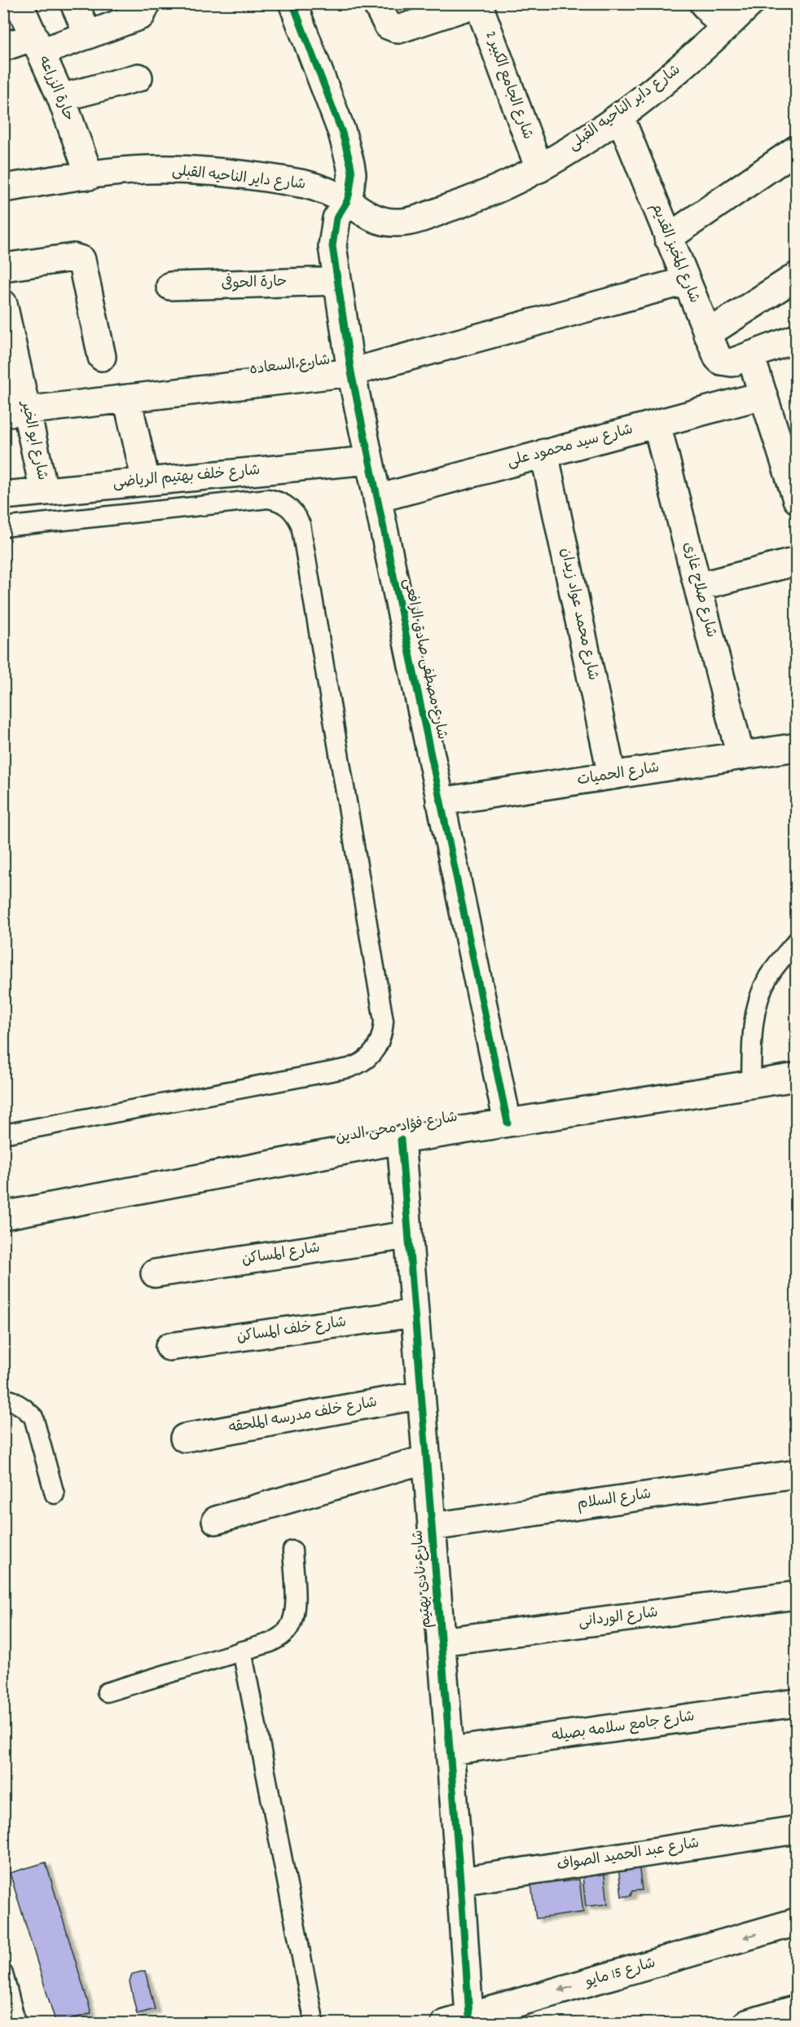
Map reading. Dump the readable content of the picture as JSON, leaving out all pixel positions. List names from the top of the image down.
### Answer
{
  "streets": {
    "street": [
      "شارع الجامع الكبير 2",
      "حارة الزراعه",
      "شارع داير الناحيه القبلى",
      "شارع المخبز القديم",
      "حارة الحوفى",
      "شارع السعاده",
      "شارع ابو الخير",
      "شارع سيد محمود على",
      "شارع خلف بهتيم الرياضى",
      "شارع صلاح غازى",
      "شارع محمد عواد زيدان",
      "شارع مصطفى صادق الرافعى",
      "شارع الحميات",
      "شارع فؤاد محى الدين",
      "شارع المساكن",
      "شارع خلف المساكن",
      "شارع خلف مدرسه الملحقه",
      "شارع السلام",
      "شارع نادى بهتيم",
      "شارع الوردانى",
      "شارع جامع سلامه بصيله",
      "شارع عبد الحميد الصواف",
      "شارع 15 مايو"
    ]
  },
  "crossings": [
    ["شارع الجامع الكبير 2", "شارع داير الناحيه القبلى"],
    ["حارة الزراعه", "شارع داير الناحيه القبلى"],
    ["شارع داير الناحيه القبلى", "شارع المخبز القديم"],
    ["شارع داير الناحيه القبلى", "شارع مصطفى صادق الرافعى"],
    ["شارع المخبز القديم", "شارع السعاده"],
    ["حارة الحوفى", "شارع مصطفى صادق الرافعى"],
    ["شارع السعاده", "شارع ابو الخير"],
    ["شارع السعاده", "شارع مصطفى صادق الرافعى"],
    ["شارع ابو الخير", "شارع خلف بهتيم الرياضى"],
    ["شارع سيد محمود على", "شارع صلاح غازى"],
    ["شارع سيد محمود على", "شارع محمد عواد زيدان"],
    ["شارع سيد محمود على", "شارع مصطفى صادق الرافعى"],
    ["شارع خلف بهتيم الرياضى", "شارع مصطفى صادق الرافعى"],
    ["شارع صلاح غازى", "شارع الحميات"],
    ["شارع محمد عواد زيدان", "شارع الحميات"],
    ["شارع مصطفى صادق الرافعى", "شارع الحميات"],
    ["شارع مصطفى صادق الرافعى", "شارع فؤاد محى الدين"],
    ["شارع فؤاد محى الدين", "شارع نادى بهتيم"],
    ["شارع المساكن", "شارع نادى بهتيم"],
    ["شارع خلف المساكن", "شارع نادى بهتيم"],
    ["شارع خلف مدرسه الملحقه", "شارع نادى بهتيم"],
    ["شارع السلام", "شارع نادى بهتيم"],
    ["شارع نادى بهتيم", "شارع الوردانى"],
    ["شارع نادى بهتيم", "شارع جامع سلامه بصيله"],
    ["شارع نادى بهتيم", "شارع عبد الحميد الصواف"],
    ["شارع نادى بهتيم", "شارع 15 مايو"]
  ],
  "one_way": ["شارع 15 مايو"]
}
